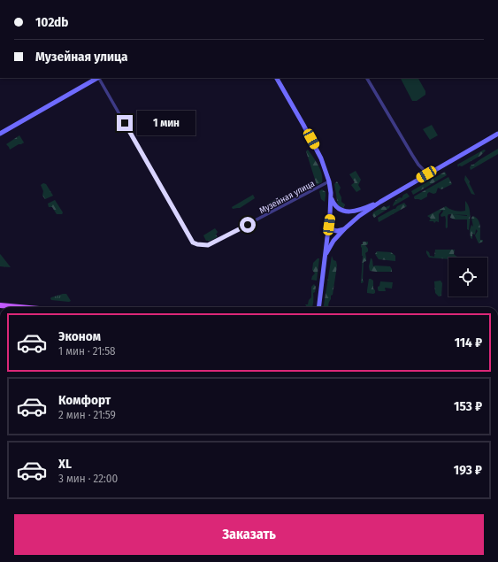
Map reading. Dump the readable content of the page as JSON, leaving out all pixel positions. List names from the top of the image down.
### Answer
{
  "streets": {
    "street": ["Музейная улица"]
  },
  "page": {
    "banner": ["102db", "Музейная улица"],
    "bubble": "1 мин",
    "list": [
      {
        "name": "Эконом",
        "note": "1 мин · 21:58",
        "value": "114 ₽"
      },
      {
        "name": "Комфорт",
        "note": "2 мин · 21:59",
        "value": "153 ₽"
      },
      {
        "name": "XL",
        "note": "3 мин · 22:00",
        "value": "193 ₽"
      }
    ],
    "buttons": "Заказать"
  }
}
